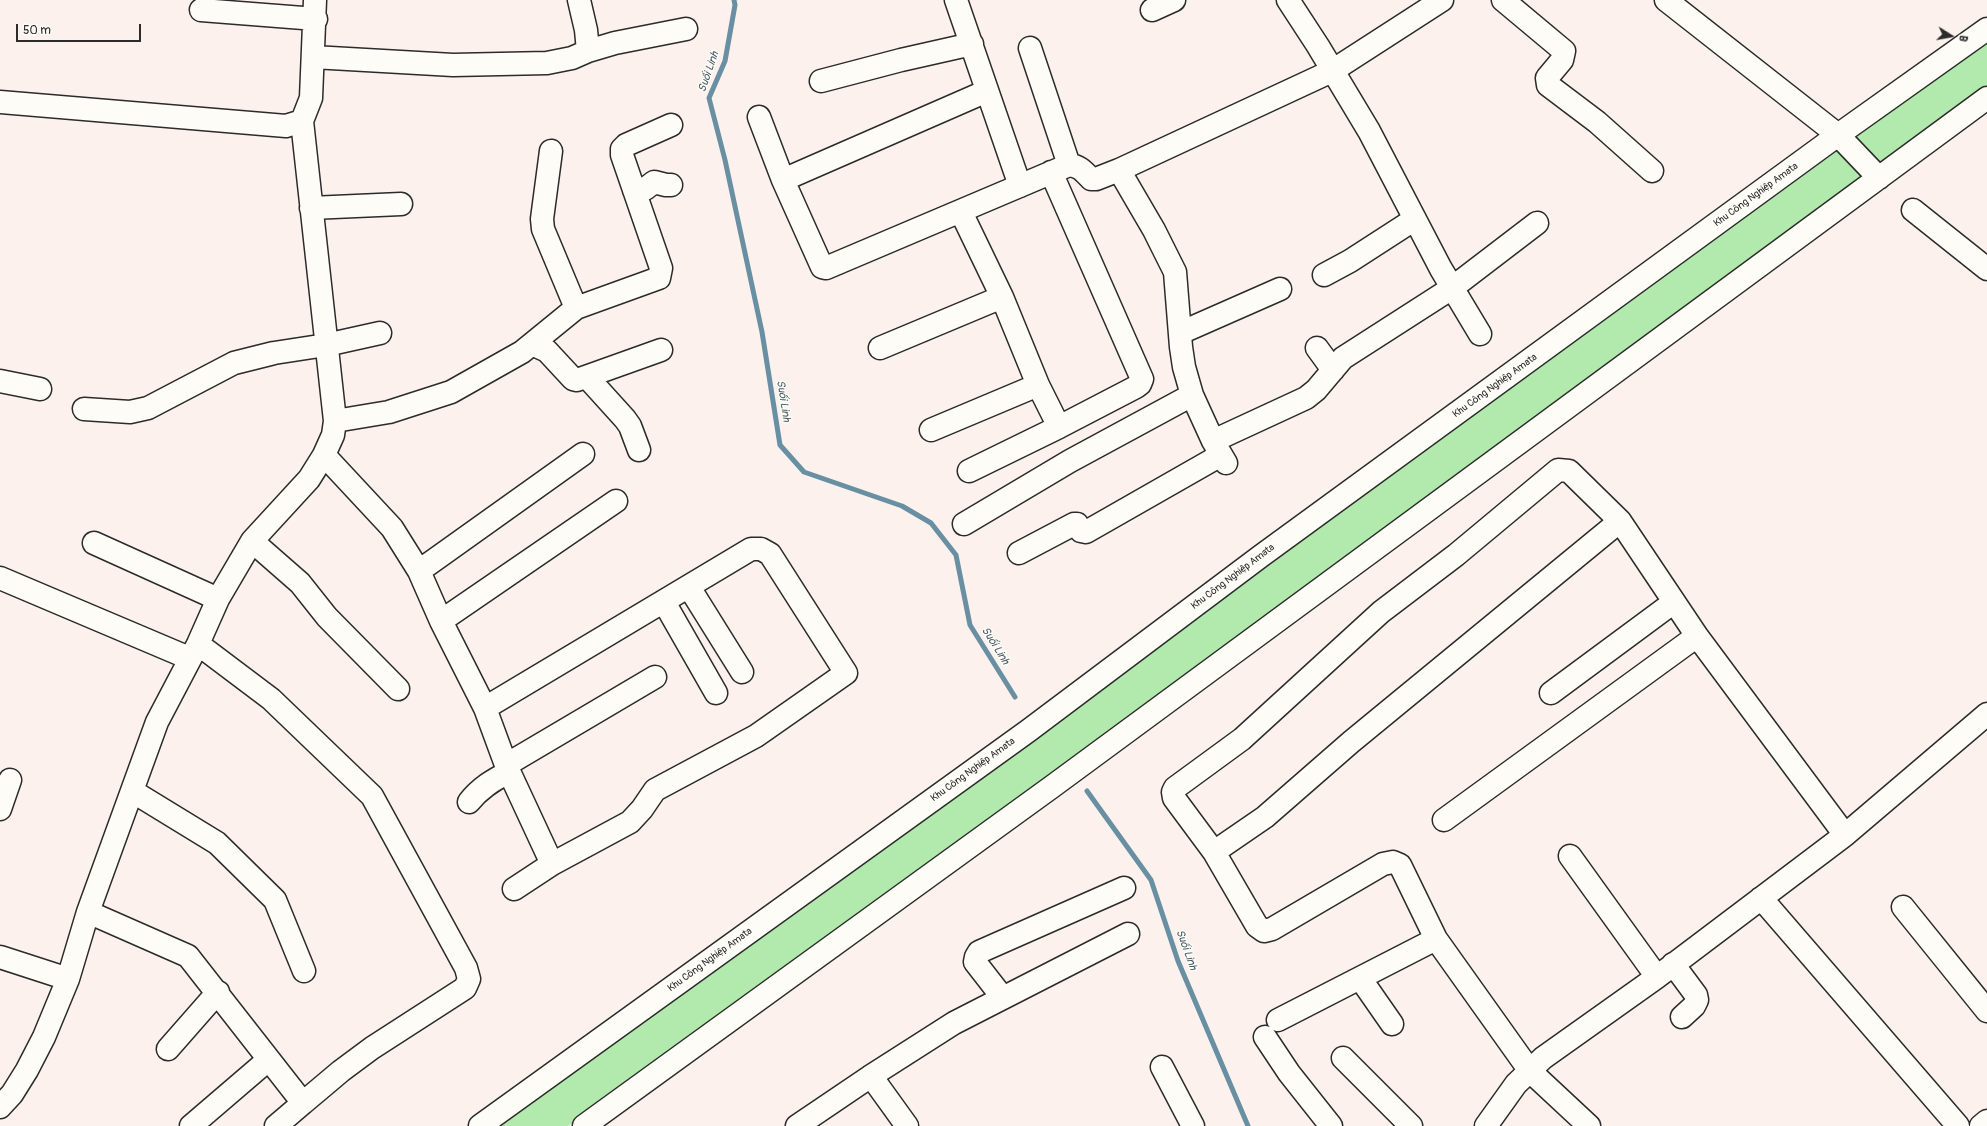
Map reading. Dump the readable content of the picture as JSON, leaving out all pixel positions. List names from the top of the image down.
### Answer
{
  "streets": {
    "street": ["Khu Công Nghiệp Amata"]
  },
  "water": ["Suối Linh"],
  "scale_bar": "50 m",
  "north": "right"
}
